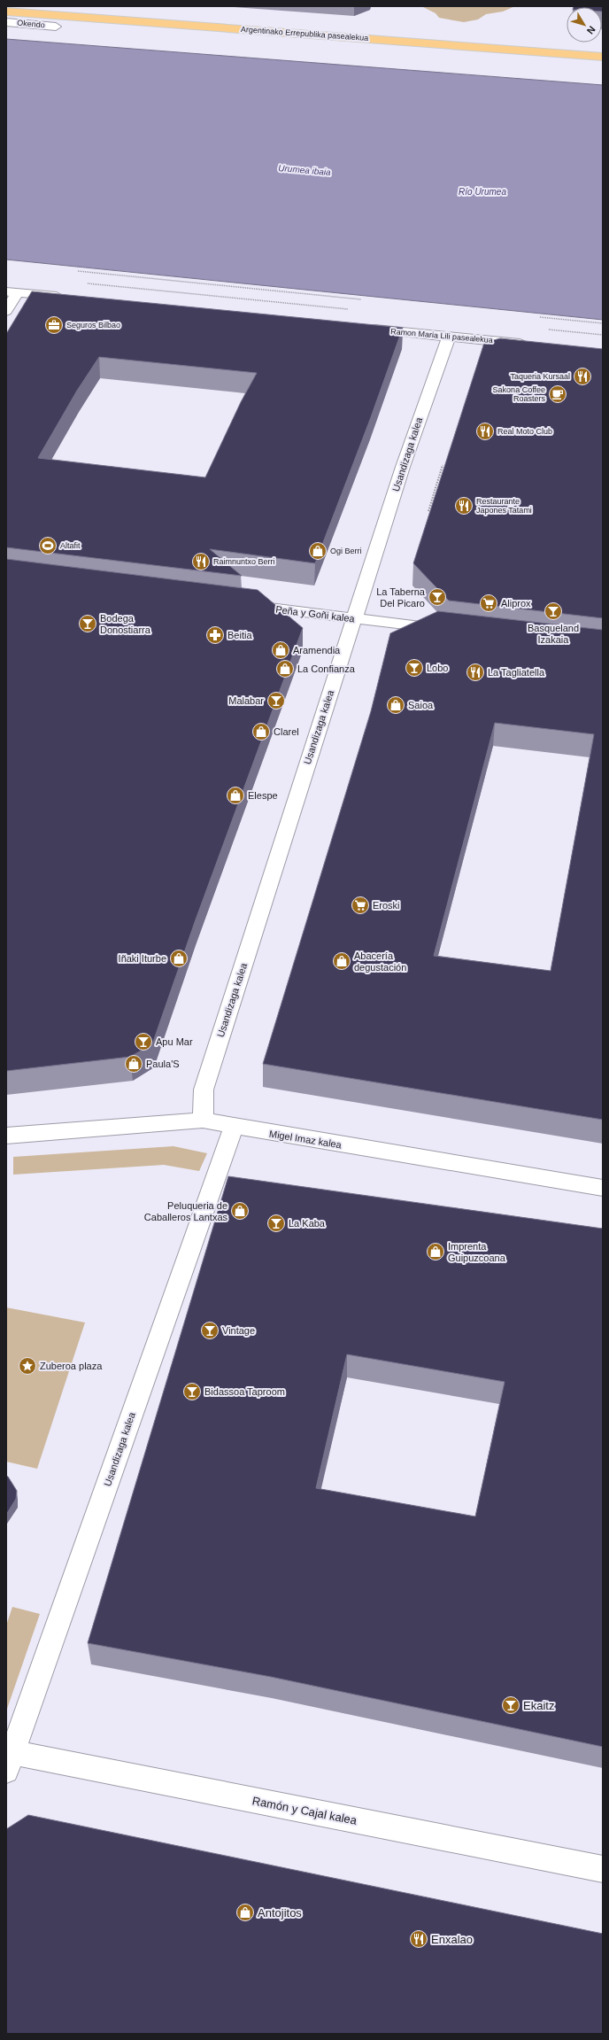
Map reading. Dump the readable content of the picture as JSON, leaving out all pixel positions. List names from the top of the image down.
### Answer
{
  "streets": {
    "main road": ["Argentinako Errepublika pasealekua"],
    "street": [
      "Okendo",
      "Ramon Maria Lili pasealekua",
      "Usandizaga kalea",
      "Peña y Goñi kalea",
      "Migel Imaz kalea",
      "Ramón y Cajal kalea"
    ]
  },
  "crossings": [
    ["Ramon Maria Lili pasealekua", "Usandizaga kalea"],
    ["Usandizaga kalea", "Peña y Goñi kalea"],
    ["Usandizaga kalea", "Migel Imaz kalea"],
    ["Usandizaga kalea", "Ramón y Cajal kalea"]
  ],
  "water": ["Urumea ibaia", "Río Urumea"],
  "places": {
    "office": ["Seguros Bilbao"],
    "restaurant": [
      "Taqueria Kursaal",
      "Real Moto Club",
      "Restaurante Japones Tatami",
      "Raimnuntxo Berri",
      "La Tagliatella",
      "Enxalao"
    ],
    "cafe": ["Sakona Coffee Roasters"],
    "sports": ["Altafit"],
    "shop": [
      "Ogi Berri",
      "Aramendia",
      "La Confianza",
      "Saioa",
      "Clarel",
      "Elespe",
      "Iñaki Iturbe",
      "Abacería degustación",
      "Paula'S",
      "Peluqueria de Caballeros Lantxas",
      "Imprenta Guipuzcoana",
      "Antojitos"
    ],
    "bar": [
      "La Taberna Del Picaro",
      "Basqueland Izakaia",
      "Bodega Donostiarra",
      "Lobo",
      "Malabar",
      "Apu Mar",
      "La Kaba",
      "Vintage",
      "Bidassoa Taproom",
      "Ekaitz"
    ],
    "supermarket": ["Aliprox", "Eroski"],
    "pharmacy": ["Beitia"],
    "place": ["Zuberoa plaza"]
  },
  "north": "bottom right"
}
